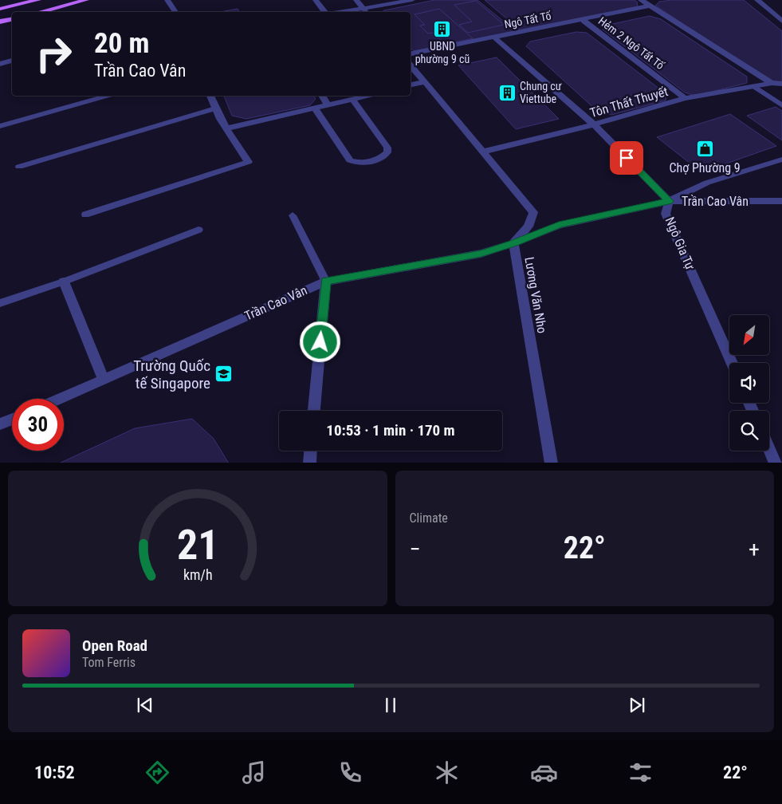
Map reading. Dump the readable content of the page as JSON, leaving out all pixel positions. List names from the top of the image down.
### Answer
{
  "streets": {
    "street": [
      "Ngô Tất Tố",
      "Hẻm 2 Ngô Tất Tố",
      "Tôn Thất Thuyết",
      "Trần Cao Vân",
      "Ngô Gia Tự",
      "Lương Văn Nho"
    ]
  },
  "crossings": [
    ["Ngô Tất Tố", "Hẻm 2 Ngô Tất Tố"],
    ["Ngô Tất Tố", "Ngô Gia Tự"],
    ["Hẻm 2 Ngô Tất Tố", "Tôn Thất Thuyết"],
    ["Tôn Thất Thuyết", "Ngô Gia Tự"],
    ["Tôn Thất Thuyết", "Lương Văn Nho"],
    ["Trần Cao Vân", "Ngô Gia Tự"],
    ["Trần Cao Vân", "Lương Văn Nho"]
  ],
  "places": {
    "building": ["UBND phường 9 cũ", "Chung cư Viettube"],
    "shop": ["Chợ Phường 9"],
    "school or university": ["Trường Quốc tế Singapore"]
  },
  "north": "bottom left",
  "page": {
    "turn": ["20 m", "Trần Cao Vân"],
    "limit": "30",
    "trip": "10:53 · 1 min · 170 m",
    "tile": "Climate",
    "heat": ["−", "22°", "+"],
    "song": ["Open Road", "Tom Ferris"],
    "tabs": ["10:52", "22°"],
    "gauge": ["21", "km/h"]
  }
}
